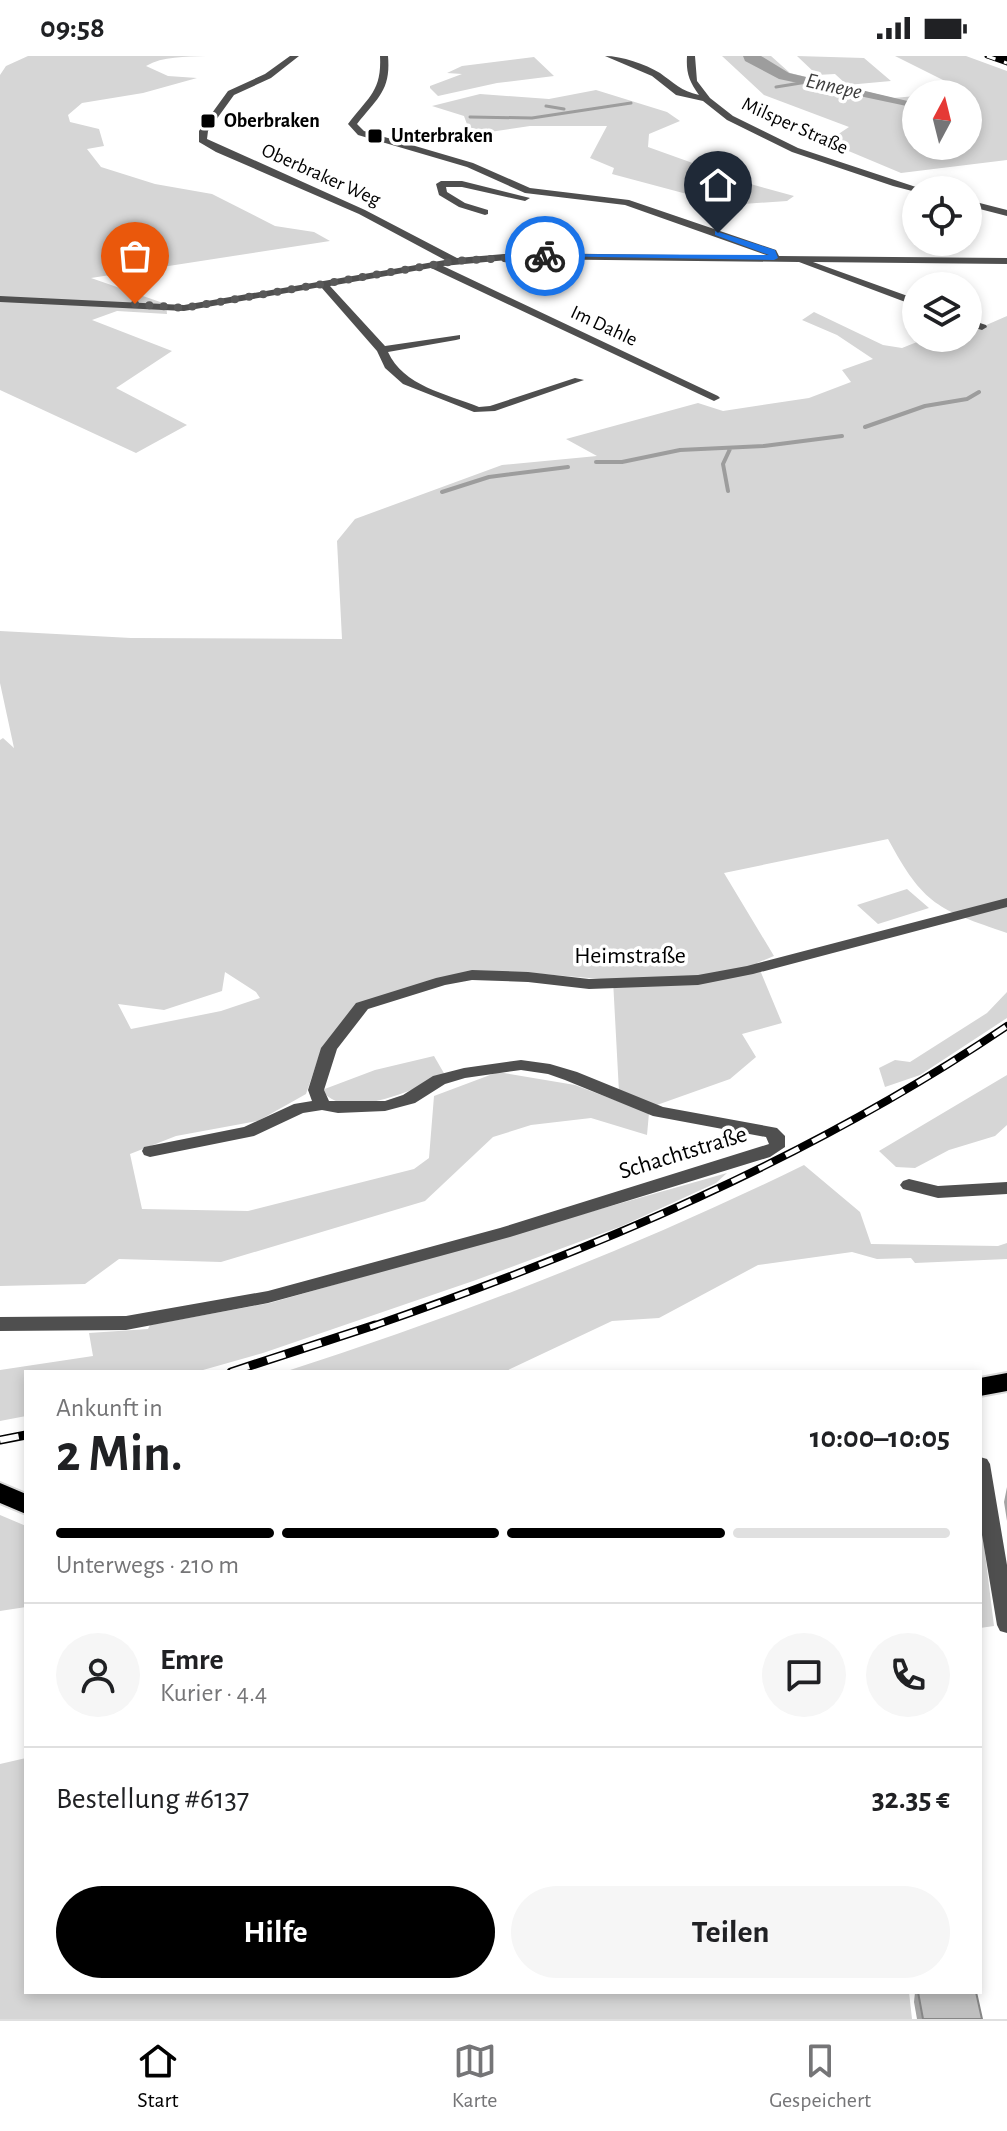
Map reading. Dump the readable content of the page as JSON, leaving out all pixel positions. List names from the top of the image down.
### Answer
{
  "streets": {
    "street": [
      "Milsper Straße",
      "Oberbraker Weg",
      "Im Dahle",
      "Heimstraße",
      "Schachtstraße"
    ]
  },
  "crossings": [
    ["Heimstraße", "Schachtstraße"]
  ],
  "water": ["Ennepe"],
  "places": {
    "transit": ["Oberbraken", "Unterbraken"]
  },
  "north": "top",
  "page": {
    "status": "09:58",
    "heading": ["2 Min.", "Ankunft in", "10:00–10:05"],
    "panel": [
      "Emre",
      "Kurier · 4.4",
      "Bestellung #6137",
      "32.35 €"
    ],
    "bar": "Unterwegs · 210 m",
    "buttons": ["Hilfe", "Teilen"],
    "tabs": ["Start", "Karte", "Gespeichert"]
  }
}
